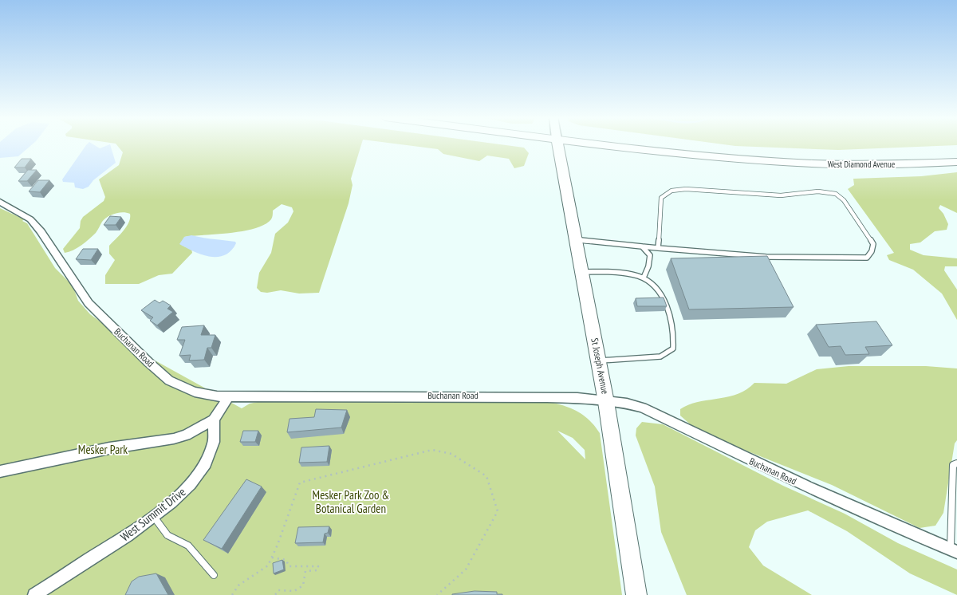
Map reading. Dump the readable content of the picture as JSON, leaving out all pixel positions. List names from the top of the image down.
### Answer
{
  "streets": {
    "main road": ["West Diamond Avenue", "St Joseph Avenue"],
    "street": ["Buchanan Road", "West Summit Drive"]
  },
  "crossings": [
    ["Buchanan Road", "St Joseph Avenue"]
  ],
  "parks": ["Mesker Park", "Mesker Park Zoo & Botanical Garden"]
}
